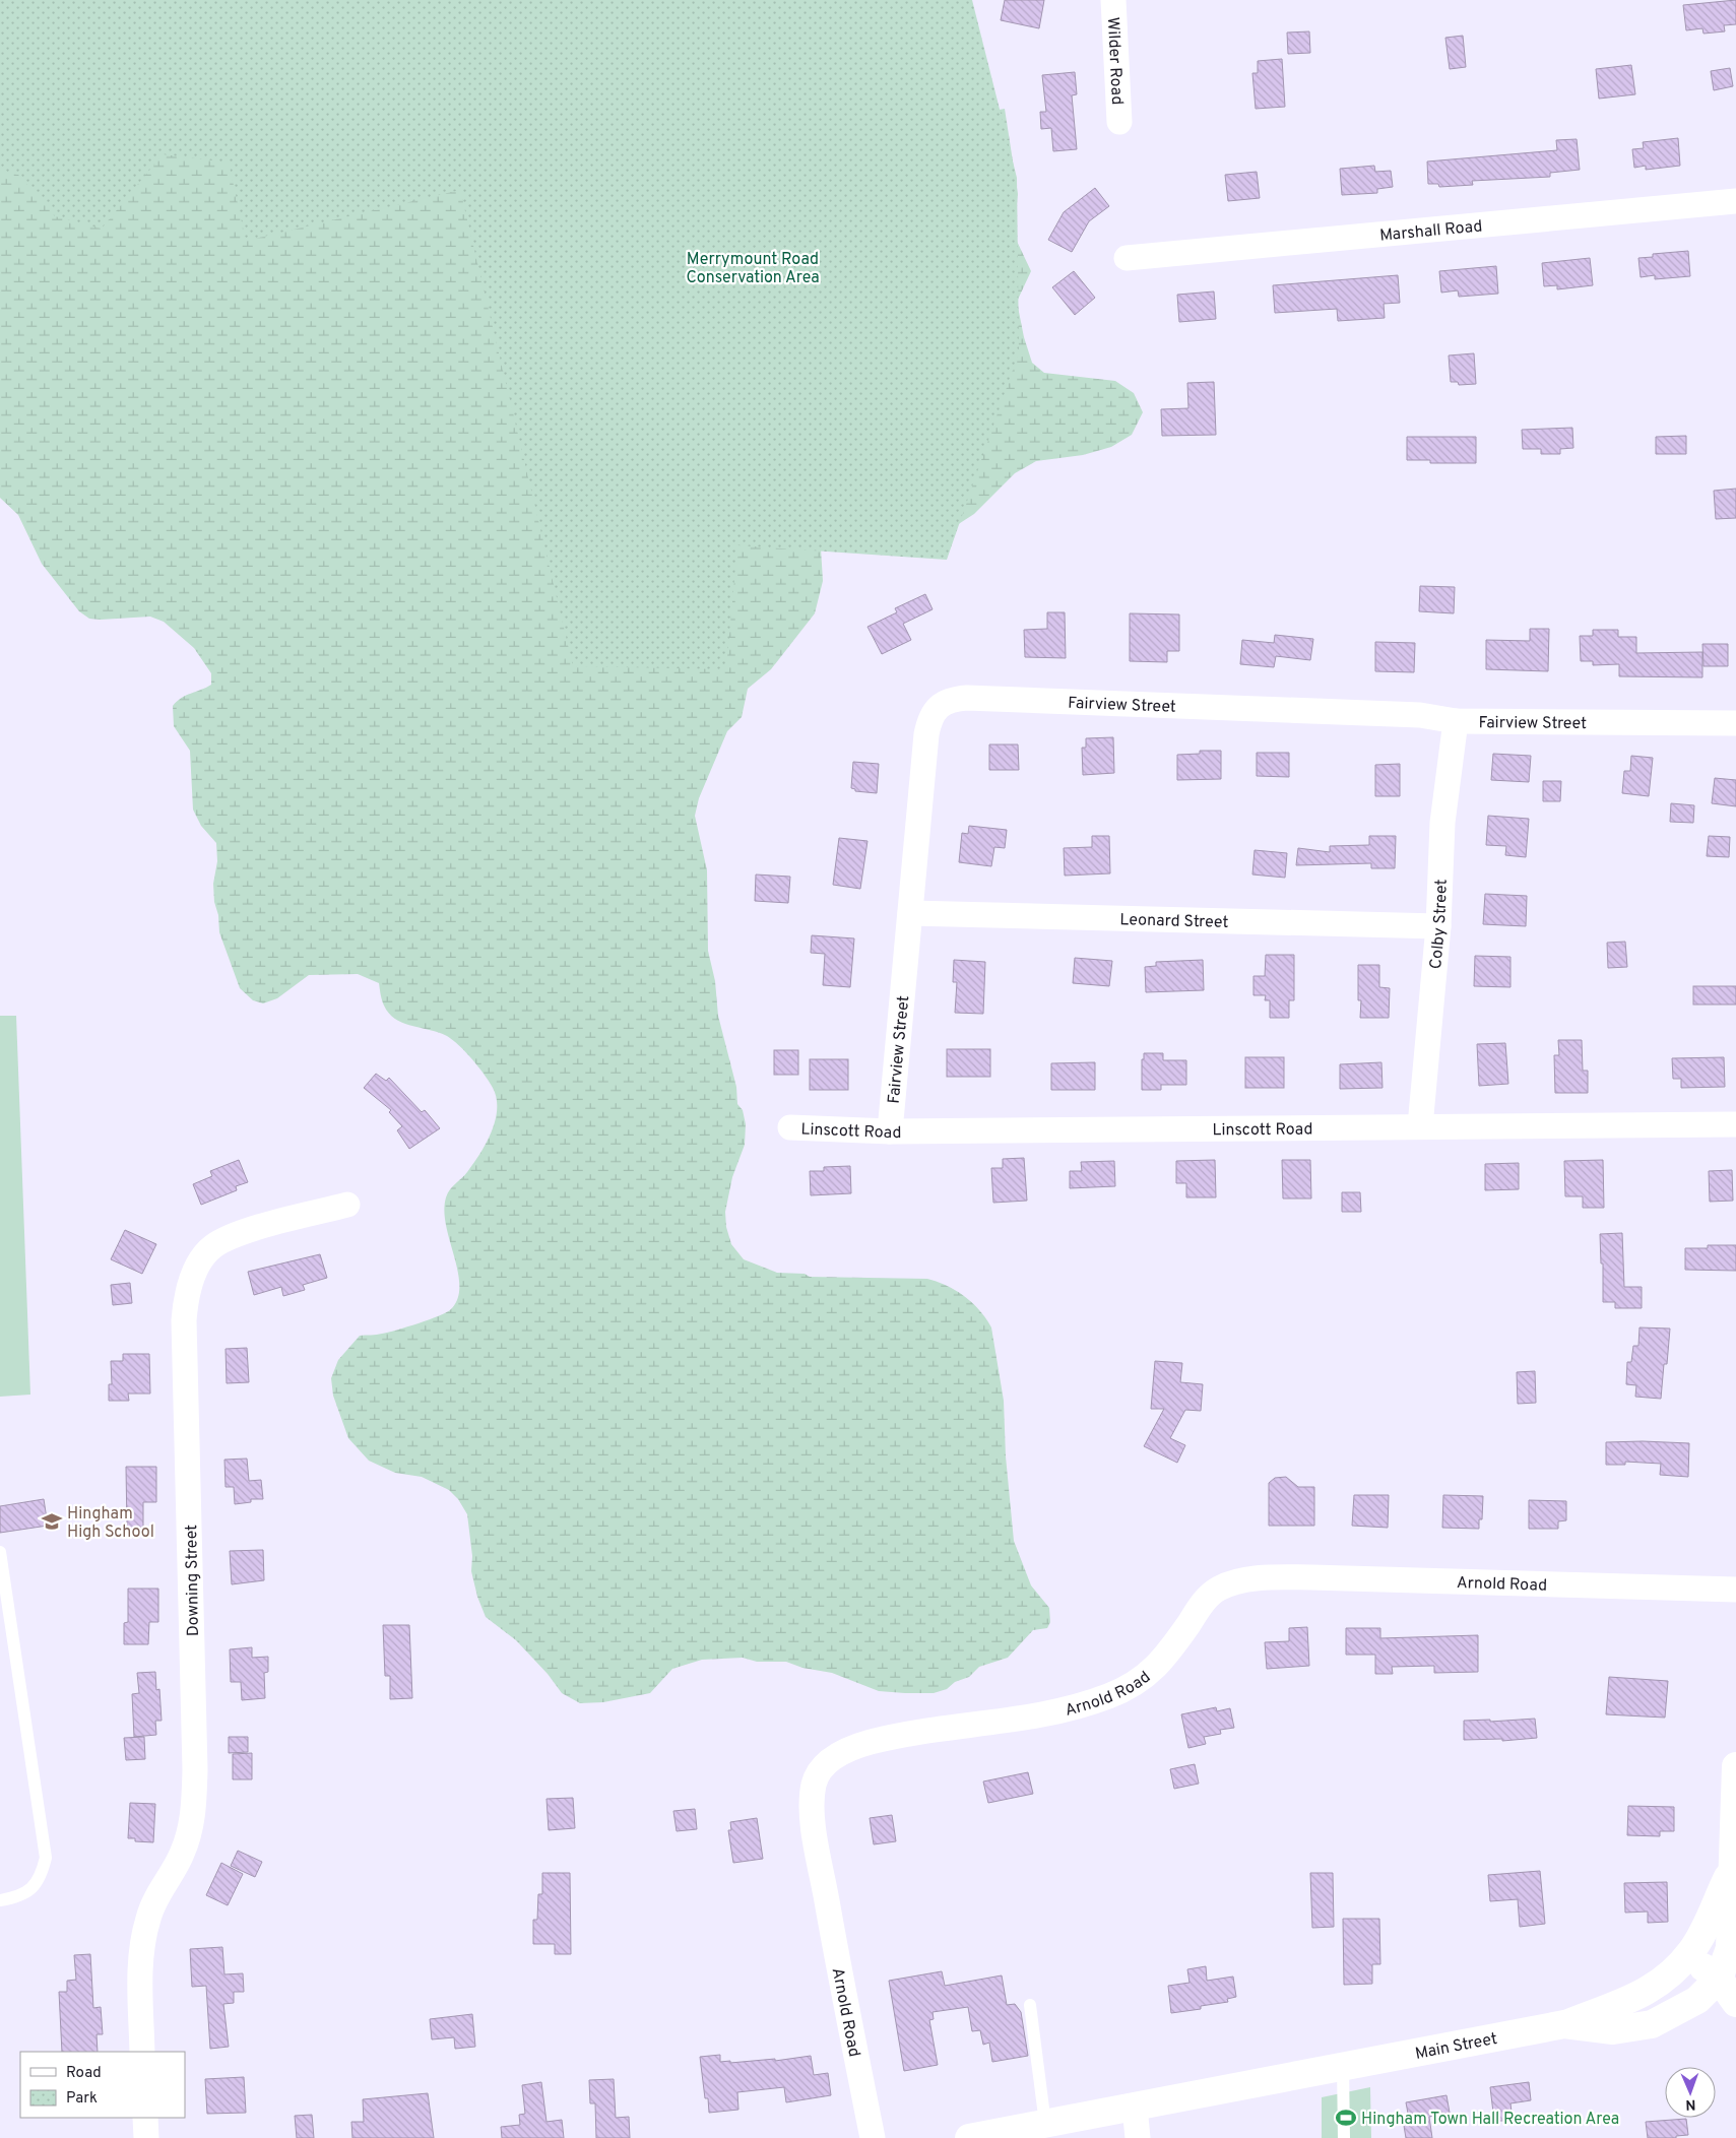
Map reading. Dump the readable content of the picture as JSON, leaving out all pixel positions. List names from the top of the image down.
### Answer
{
  "streets": {
    "main road": ["Main Street"],
    "street": [
      "Wilder Road",
      "Marshall Road",
      "Fairview Street",
      "Leonard Street",
      "Colby Street",
      "Linscott Road",
      "Downing Street",
      "Arnold Road"
    ]
  },
  "crossings": [
    ["Fairview Street", "Leonard Street"],
    ["Fairview Street", "Colby Street"],
    ["Fairview Street", "Linscott Road"],
    ["Leonard Street", "Colby Street"],
    ["Colby Street", "Linscott Road"]
  ],
  "parks": ["Merrymount Road Conservation Area"],
  "places": {
    "school or university": ["Hingham High School"],
    "sports": ["Hingham Town Hall Recreation Area"]
  },
  "legend": ["Road", "Park"],
  "north": "bottom"
}
